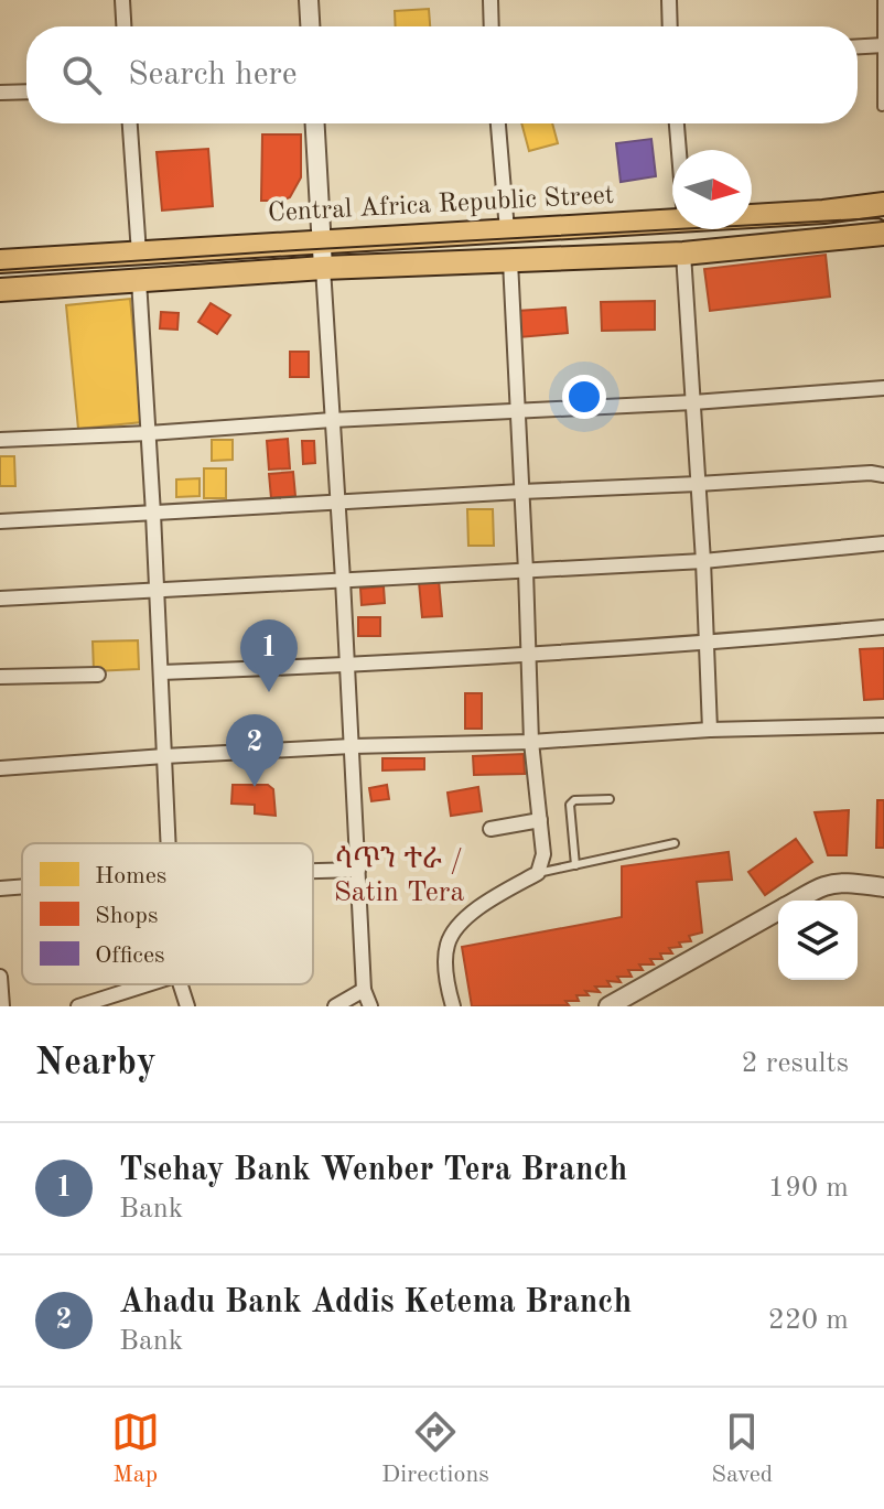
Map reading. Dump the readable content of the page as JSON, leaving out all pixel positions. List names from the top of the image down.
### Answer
{
  "streets": {
    "main road": ["Central Africa Republic Street"]
  },
  "districts": ["ሳጥን ተራ / Satin Tera"],
  "legend": ["Homes", "Shops", "Offices"],
  "north": "right",
  "page": {
    "search": "Search here",
    "pins": ["1", "2"],
    "heading": ["Nearby", "2 results"],
    "list": [
      {
        "mark": "1",
        "name": "Tsehay Bank Wenber Tera Branch",
        "note": "Bank",
        "value": "190 m"
      },
      {
        "mark": "2",
        "name": "Ahadu Bank Addis Ketema Branch",
        "note": "Bank",
        "value": "220 m"
      }
    ],
    "nav": ["Map", "Directions", "Saved"]
  }
}
